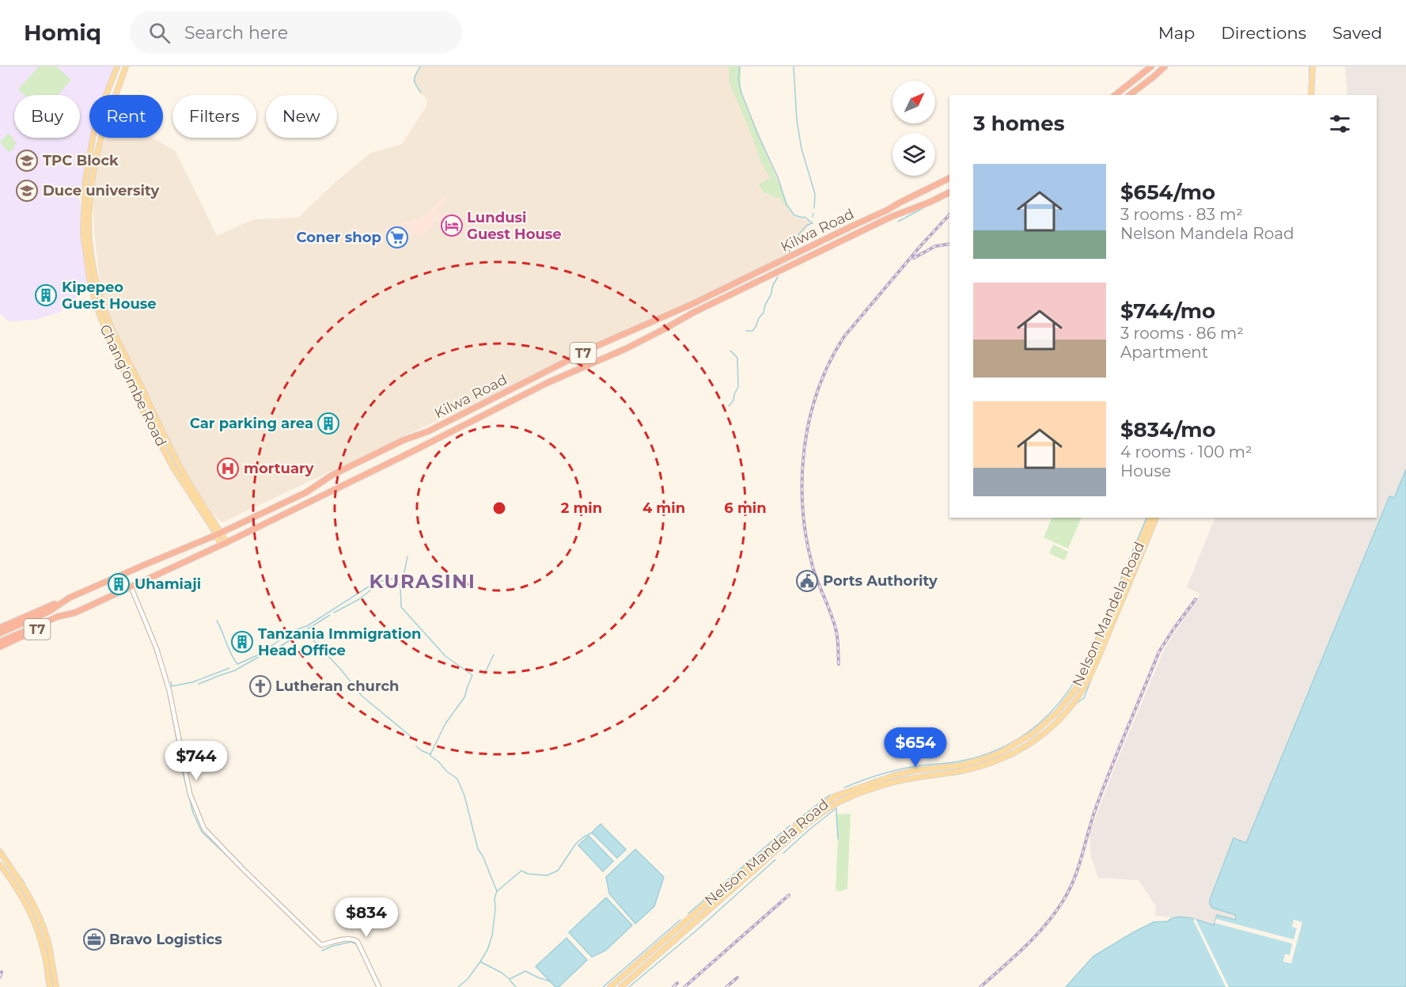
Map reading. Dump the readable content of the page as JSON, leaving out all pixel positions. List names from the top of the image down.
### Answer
{
  "streets": {
    "highway": ["Kilwa Road", "T7"],
    "main road": ["Chang'ombe Road", "Nelson Mandela Road"]
  },
  "crossings": [
    ["Kilwa Road", "T7"],
    ["Kilwa Road", "Chang'ombe Road"]
  ],
  "districts": ["KURASINI"],
  "places": {
    "school or university": ["TPC Block", "Duce university"],
    "hotel": ["Lundusi Guest House"],
    "supermarket": ["Coner shop"],
    "building": [
      "Kipepeo Guest House",
      "Car parking area",
      "Uhamiaji",
      "Tanzania Immigration Head Office"
    ],
    "hospital": ["mortuary"],
    "public building": ["Ports Authority"],
    "church": ["Lutheran church"],
    "office": ["Bravo Logistics"]
  },
  "north": "top right",
  "page": {
    "header": "Homiq",
    "search": "Search here",
    "nav": ["Map", "Directions", "Saved"],
    "chip": [
      "Buy",
      "Rent",
      "Filters",
      "New"
    ],
    "heading": "3 homes",
    "list": [
      {
        "name": "$654/mo",
        "note": "3 rooms · 83 m² · Nelson Mandela Road"
      },
      {
        "name": "$744/mo",
        "note": "3 rooms · 86 m² · Apartment"
      },
      {
        "name": "$834/mo",
        "note": "4 rooms · 100 m² · House"
      }
    ],
    "price": ["$654", "$744", "$834"]
  },
  "rings": ["2 min", "4 min", "6 min"]
}
